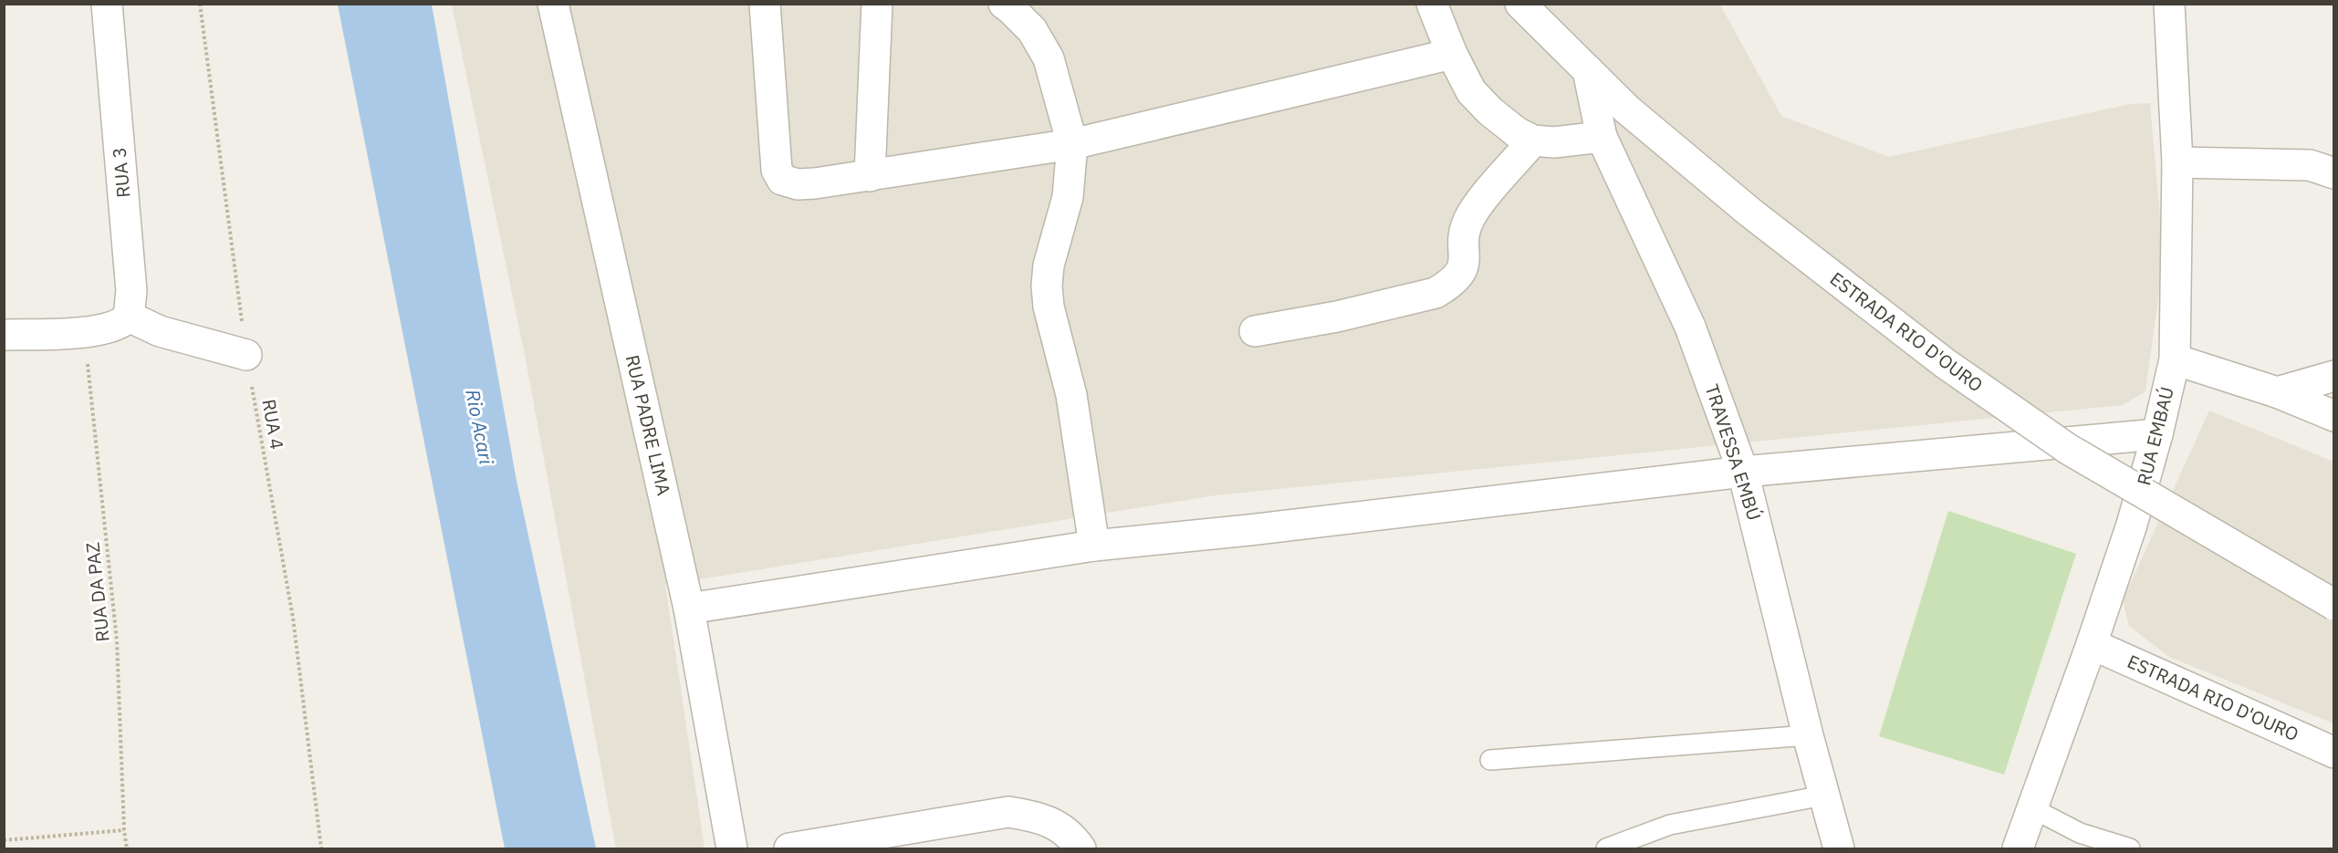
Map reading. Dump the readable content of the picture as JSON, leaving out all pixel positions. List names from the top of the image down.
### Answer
{
  "streets": {
    "street": [
      "RUA 3",
      "ESTRADA RIO D'OURO",
      "RUA PADRE LIMA",
      "RUA EMBAÚ",
      "TRAVESSA EMBÚ"
    ],
    "path": ["RUA 4", "RUA DA PAZ"]
  },
  "crossings": [
    ["RUA 3", "RUA DA PAZ"],
    ["ESTRADA RIO D'OURO", "RUA EMBAÚ"],
    ["ESTRADA RIO D'OURO", "TRAVESSA EMBÚ"]
  ],
  "water": ["Rio Acari"]
}
